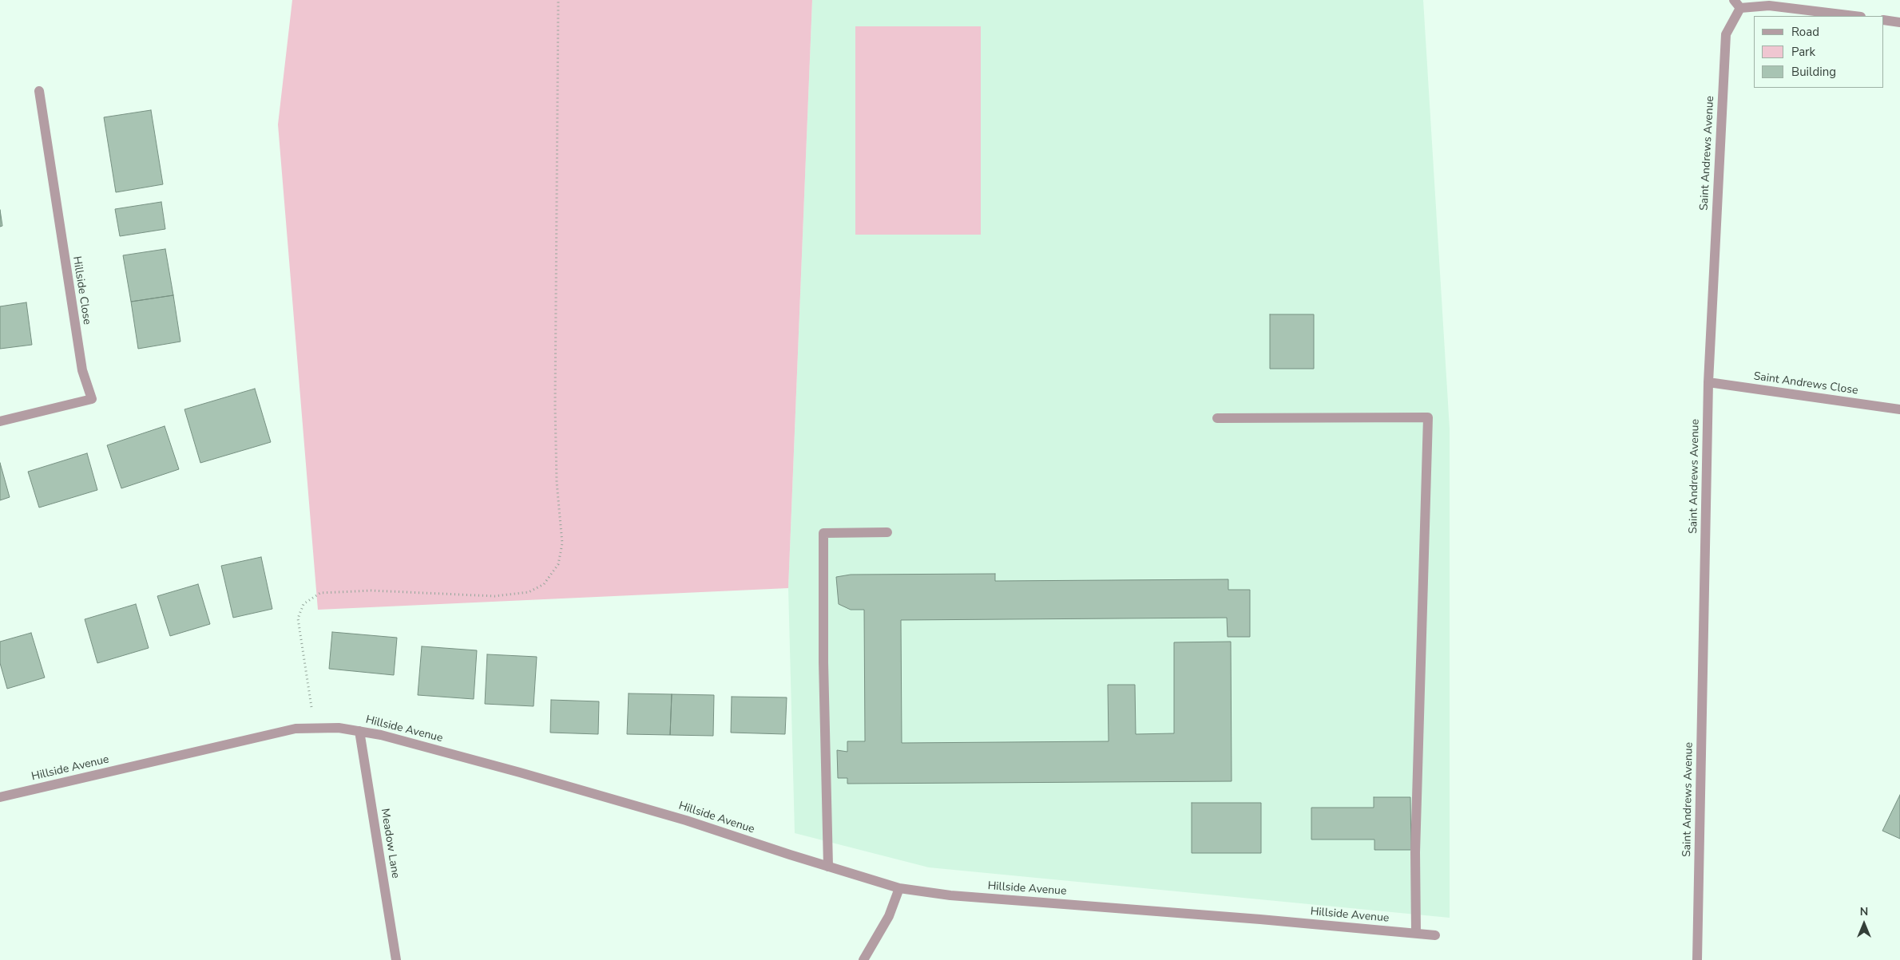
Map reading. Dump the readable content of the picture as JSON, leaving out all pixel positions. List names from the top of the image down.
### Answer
{
  "streets": {
    "street": [
      "Saint Andrews Avenue",
      "Hillside Close",
      "Saint Andrews Close",
      "Hillside Avenue",
      "Meadow Lane"
    ]
  },
  "crossings": [
    ["Saint Andrews Avenue", "Saint Andrews Close"],
    ["Hillside Avenue", "Meadow Lane"]
  ],
  "legend": ["Road", "Park", "Building"],
  "north": "top"
}
